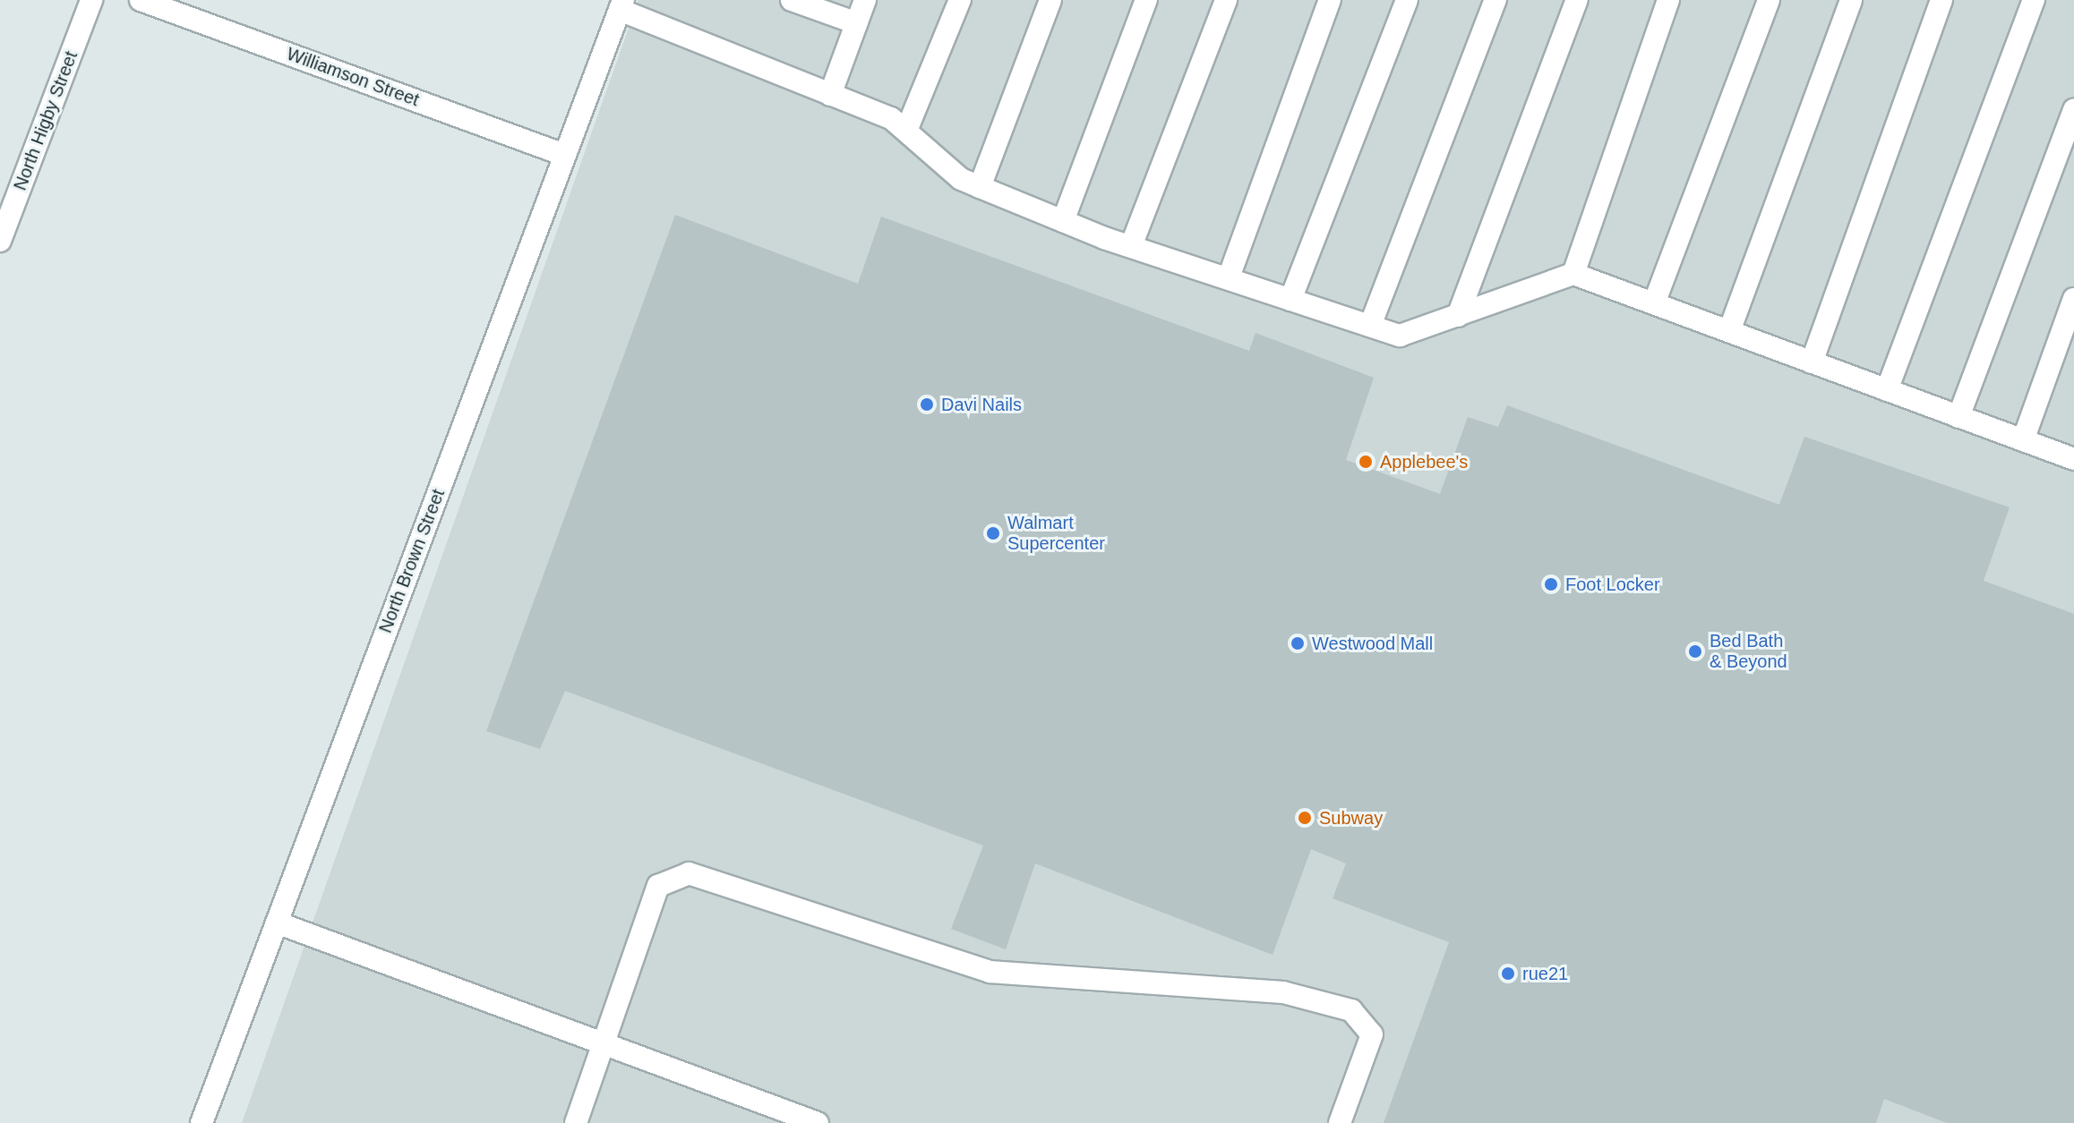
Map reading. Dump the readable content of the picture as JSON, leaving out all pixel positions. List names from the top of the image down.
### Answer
{
  "streets": {
    "street": ["Williamson Street", "North Higby Street", "North Brown Street"]
  },
  "crossings": [
    ["Williamson Street", "North Brown Street"]
  ],
  "places": [
    "Davi Nails",
    "Applebee's",
    "Walmart Supercenter",
    "Foot Locker",
    "Westwood Mall",
    "Bed Bath & Beyond",
    "Subway",
    "rue21"
  ]
}
